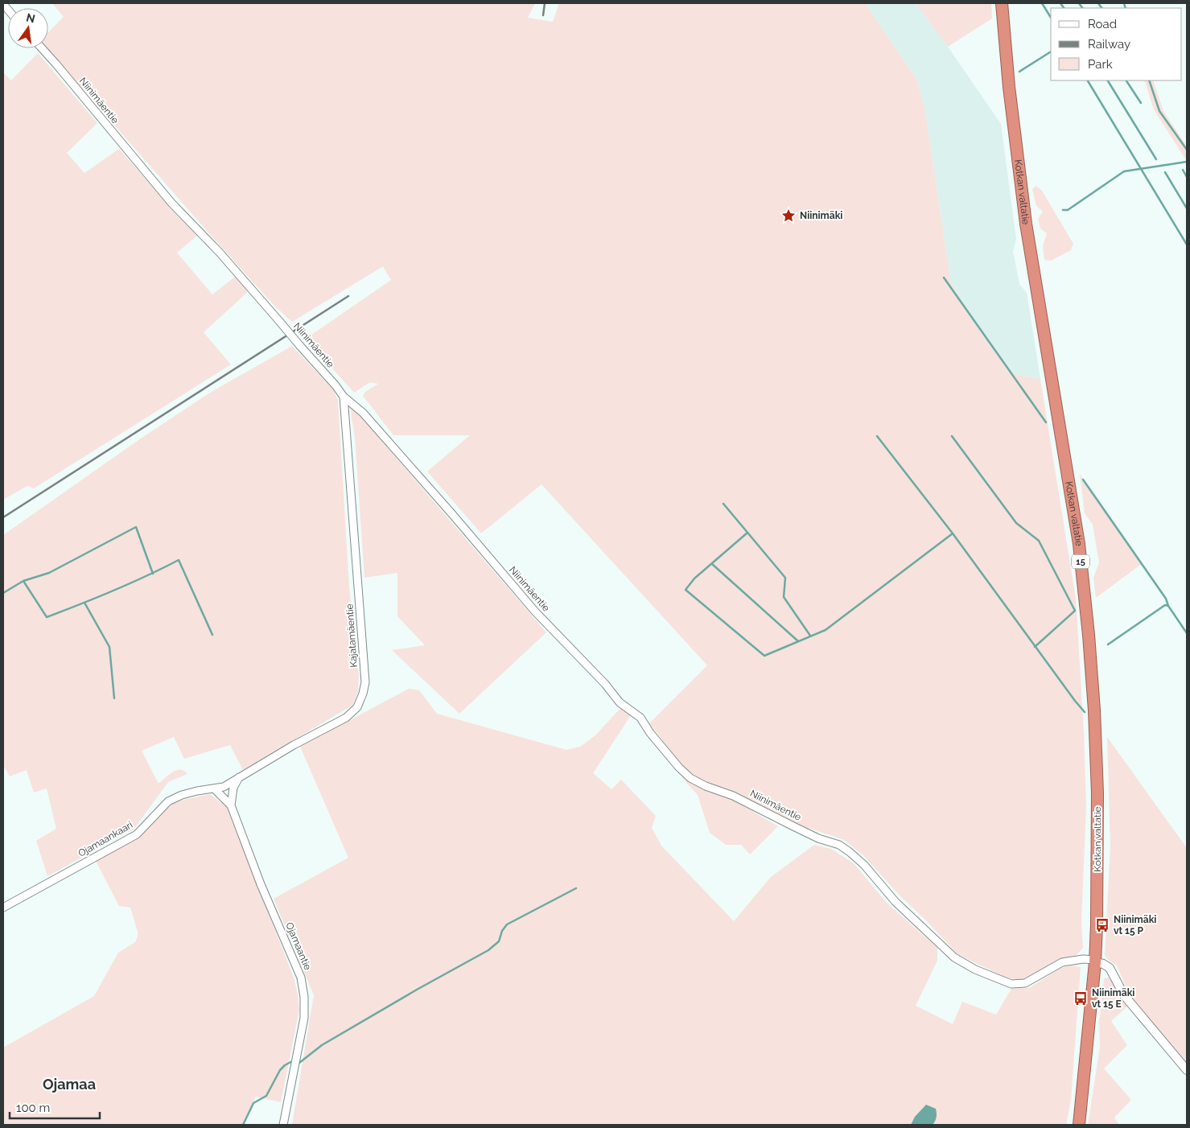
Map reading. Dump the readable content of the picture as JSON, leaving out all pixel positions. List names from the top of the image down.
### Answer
{
  "streets": {
    "highway": ["Kotkan valtatie", "15"],
    "street": [
      "Niinimäentie",
      "Kajatamäentie",
      "Ojamaankaari",
      "Ojamaantie"
    ]
  },
  "crossings": [
    ["Niinimäentie", "Kotkan valtatie"],
    ["Niinimäentie", "Kajatamäentie"],
    ["Kajatamäentie", "Ojamaankaari"],
    ["Kajatamäentie", "Ojamaantie"],
    ["Ojamaankaari", "Ojamaantie"]
  ],
  "districts": ["Ojamaa"],
  "places": {
    "place": ["Niinimäki"],
    "bus stop": ["Niinimäki vt 15 P", "Niinimäki vt 15 E"]
  },
  "legend": ["Road", "Railway", "Park"],
  "scale_bar": "100 m",
  "north": "top"
}
